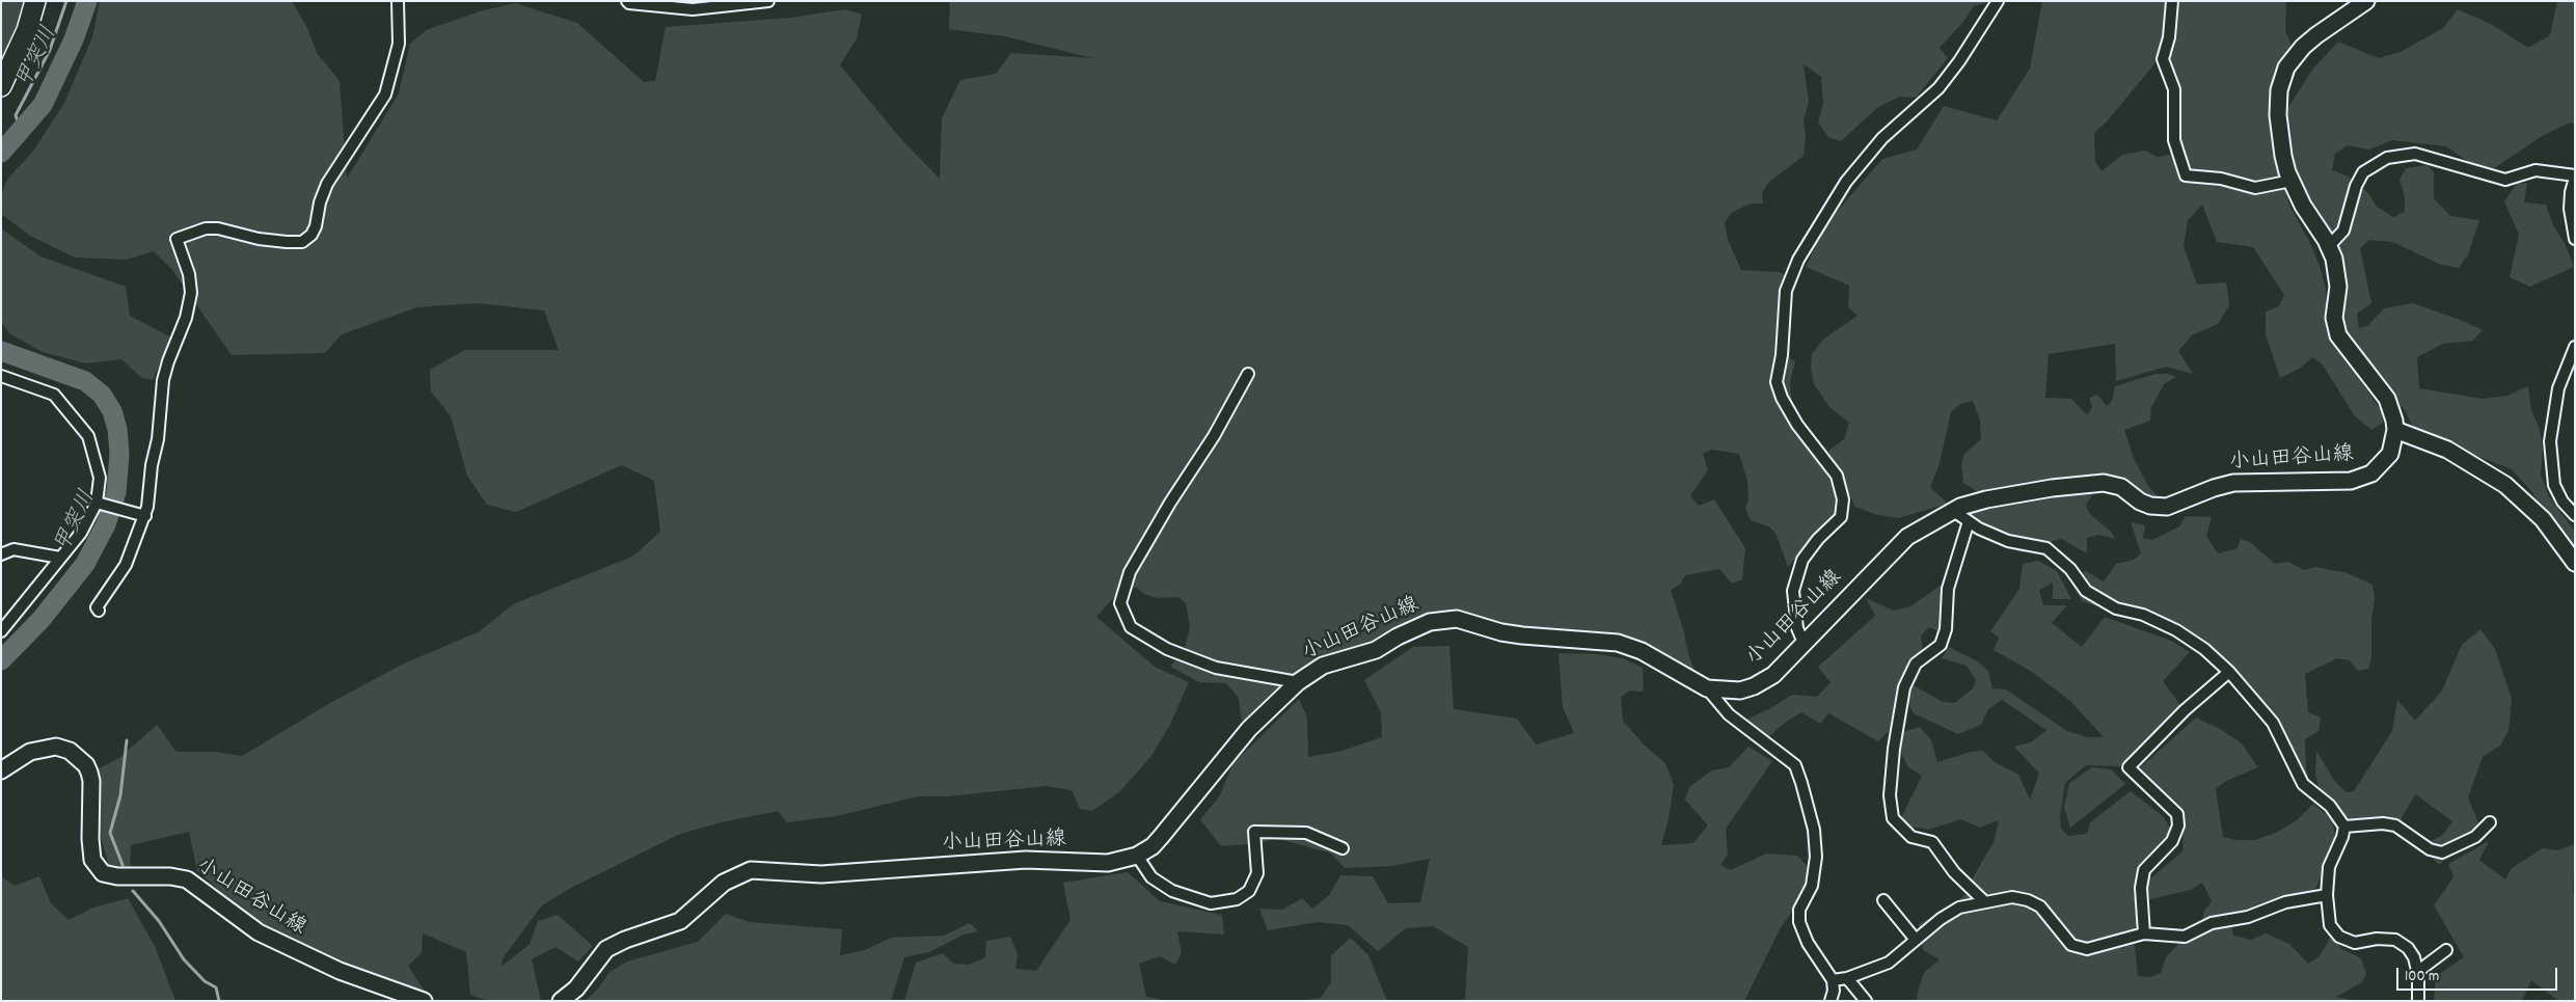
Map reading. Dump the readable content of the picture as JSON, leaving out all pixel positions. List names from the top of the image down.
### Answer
{
  "streets": {
    "main road": ["小山田谷山線"]
  },
  "water": ["甲突川"],
  "scale_bar": "100 m"
}
